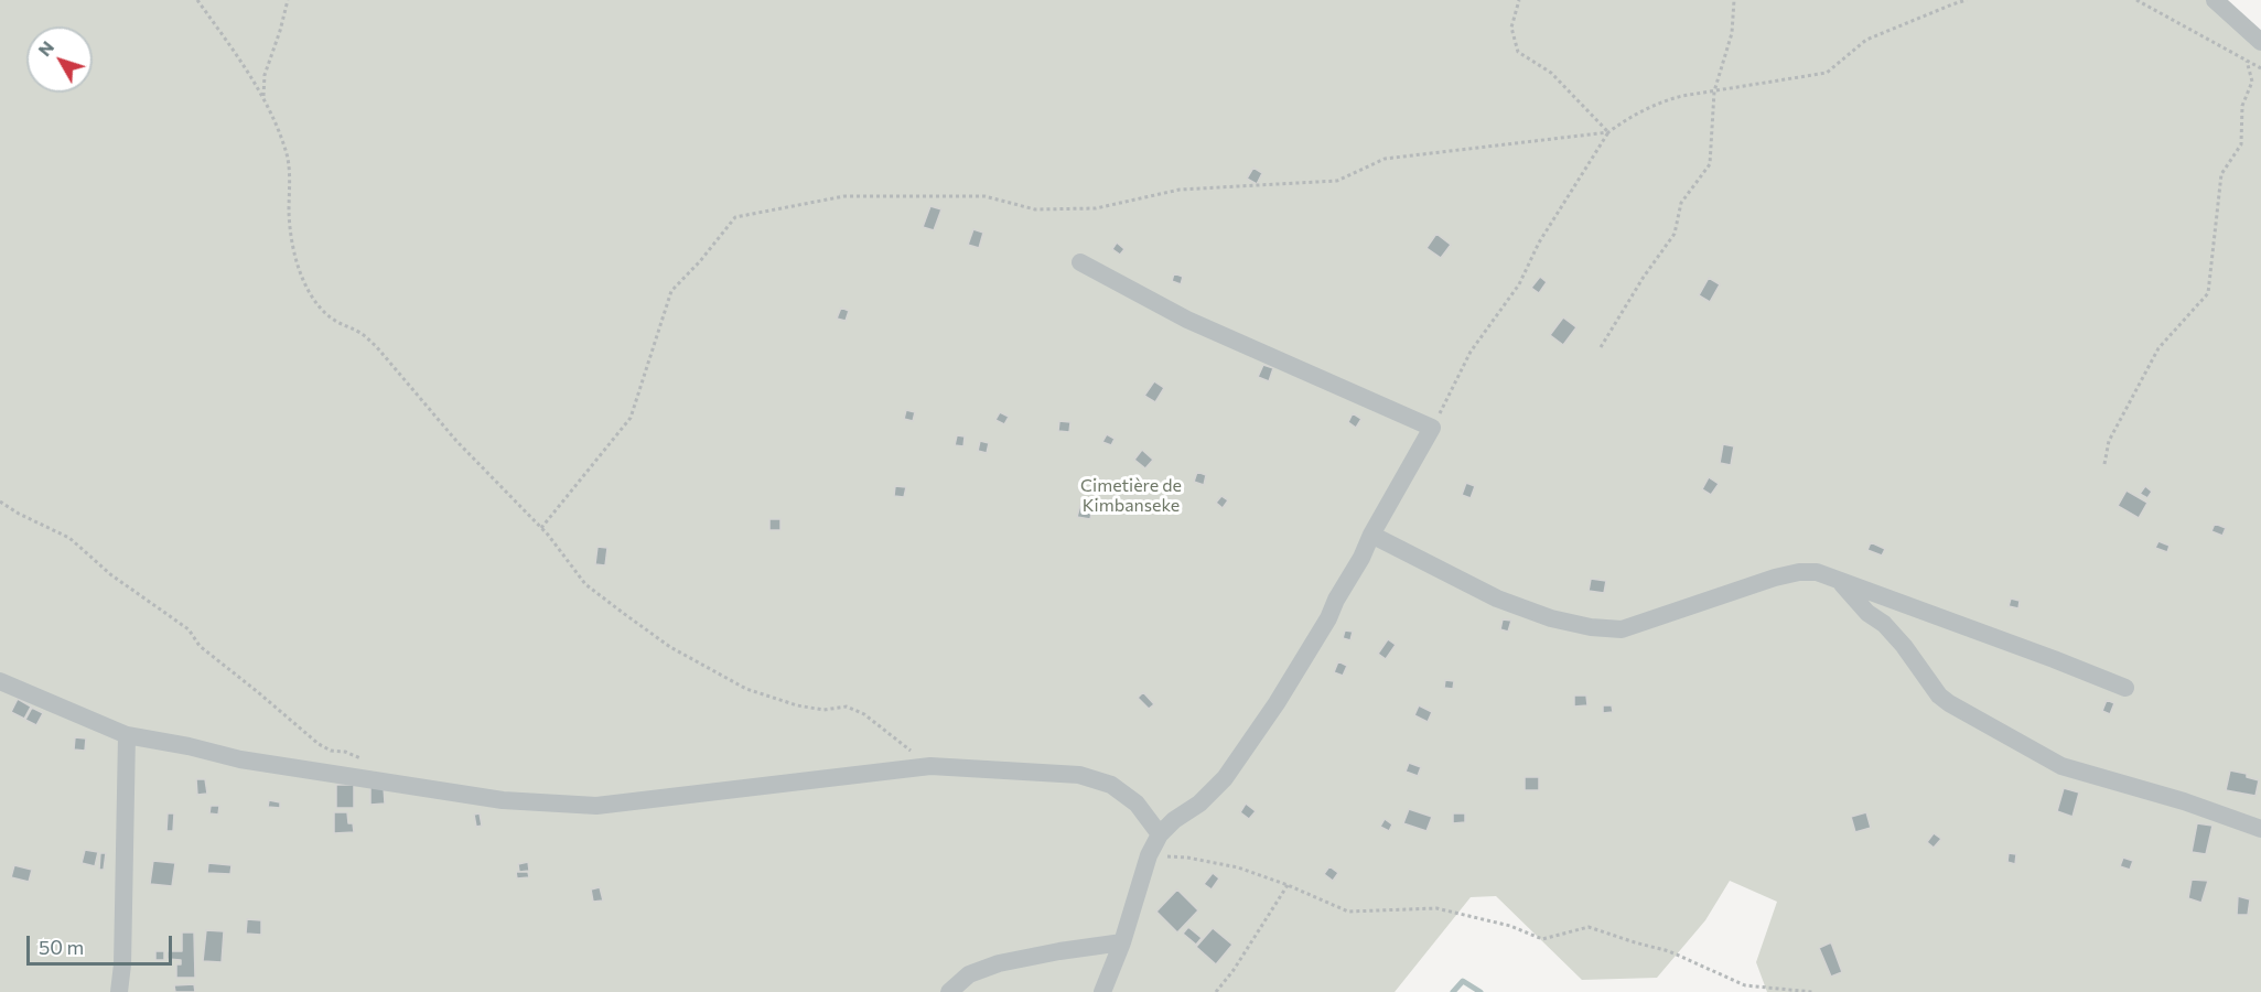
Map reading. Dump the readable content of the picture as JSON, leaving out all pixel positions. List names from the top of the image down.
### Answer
{
  "parks": ["Cimetière de Kimbanseke"],
  "scale_bar": "50 m",
  "north": "top left"
}
